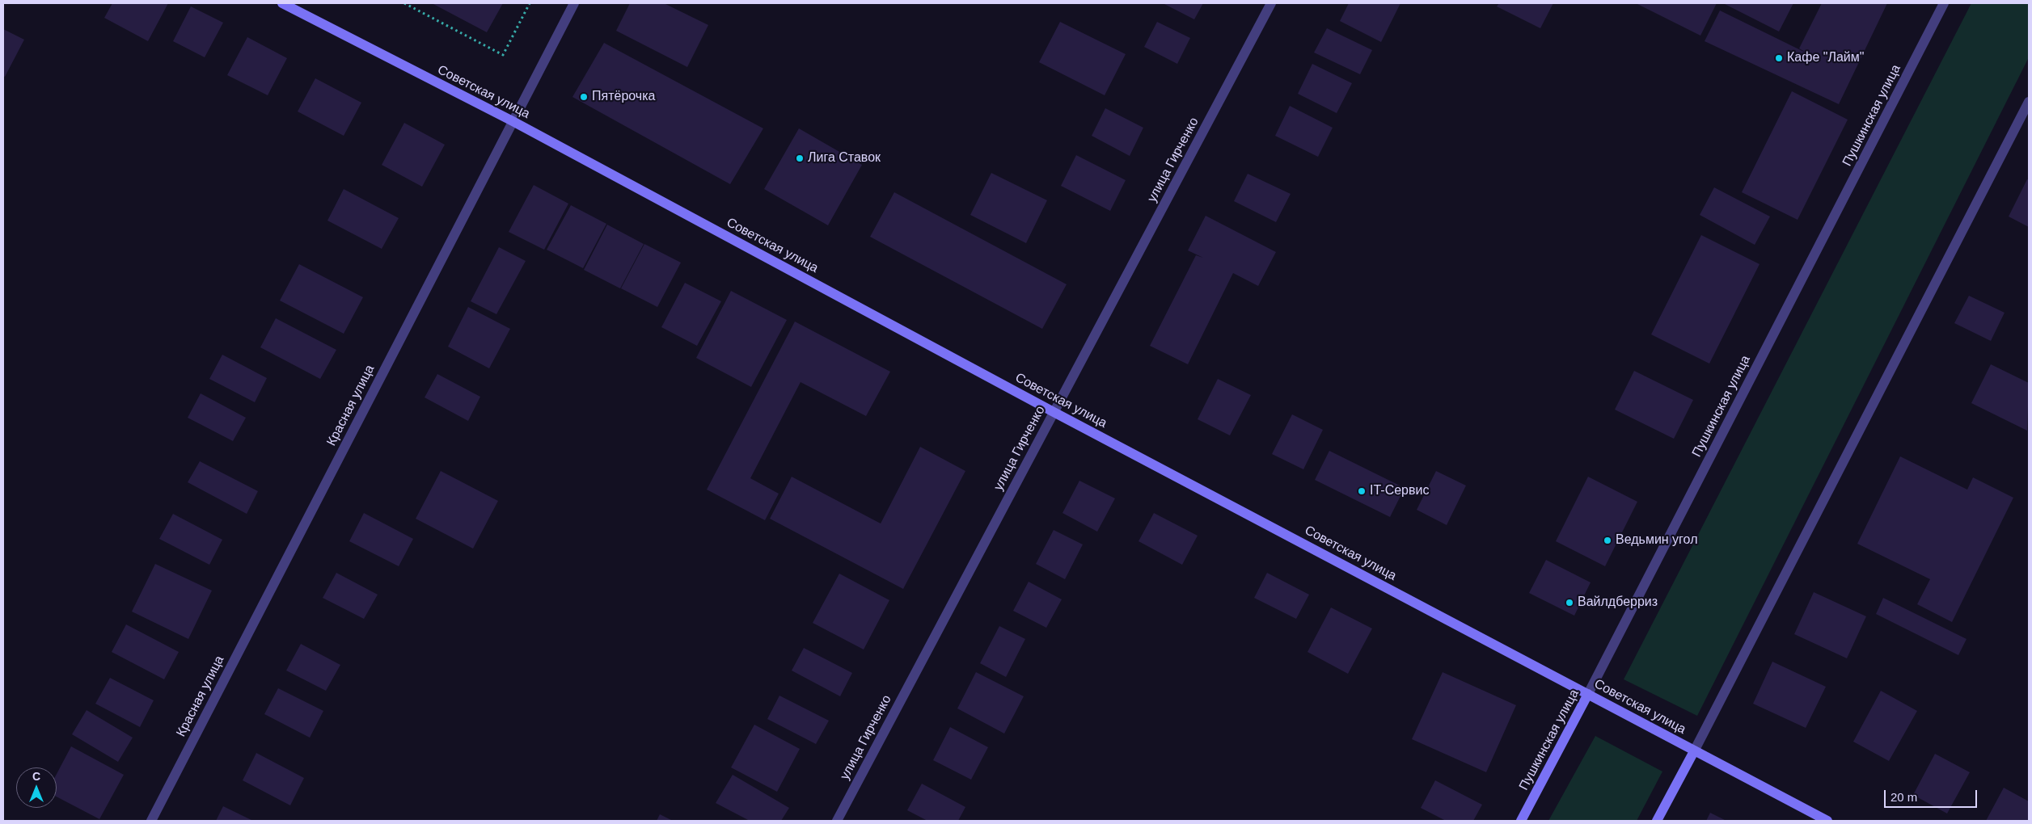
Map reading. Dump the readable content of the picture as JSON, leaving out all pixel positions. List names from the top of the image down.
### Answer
{
  "streets": {
    "street": [
      "Советская улица",
      "Пушкинская улица",
      "улица Гирченко",
      "Красная улица"
    ]
  },
  "crossings": [
    ["Советская улица", "Пушкинская улица"],
    ["Советская улица", "улица Гирченко"],
    ["Советская улица", "Красная улица"]
  ],
  "places": [
    "Кафе \"Лайм\"",
    "Пятёрочка",
    "Лига Ставок",
    "IT-Сервис",
    "Ведьмин угол",
    "Вайлдберриз"
  ],
  "scale_bar": "20 m",
  "north": "top"
}
